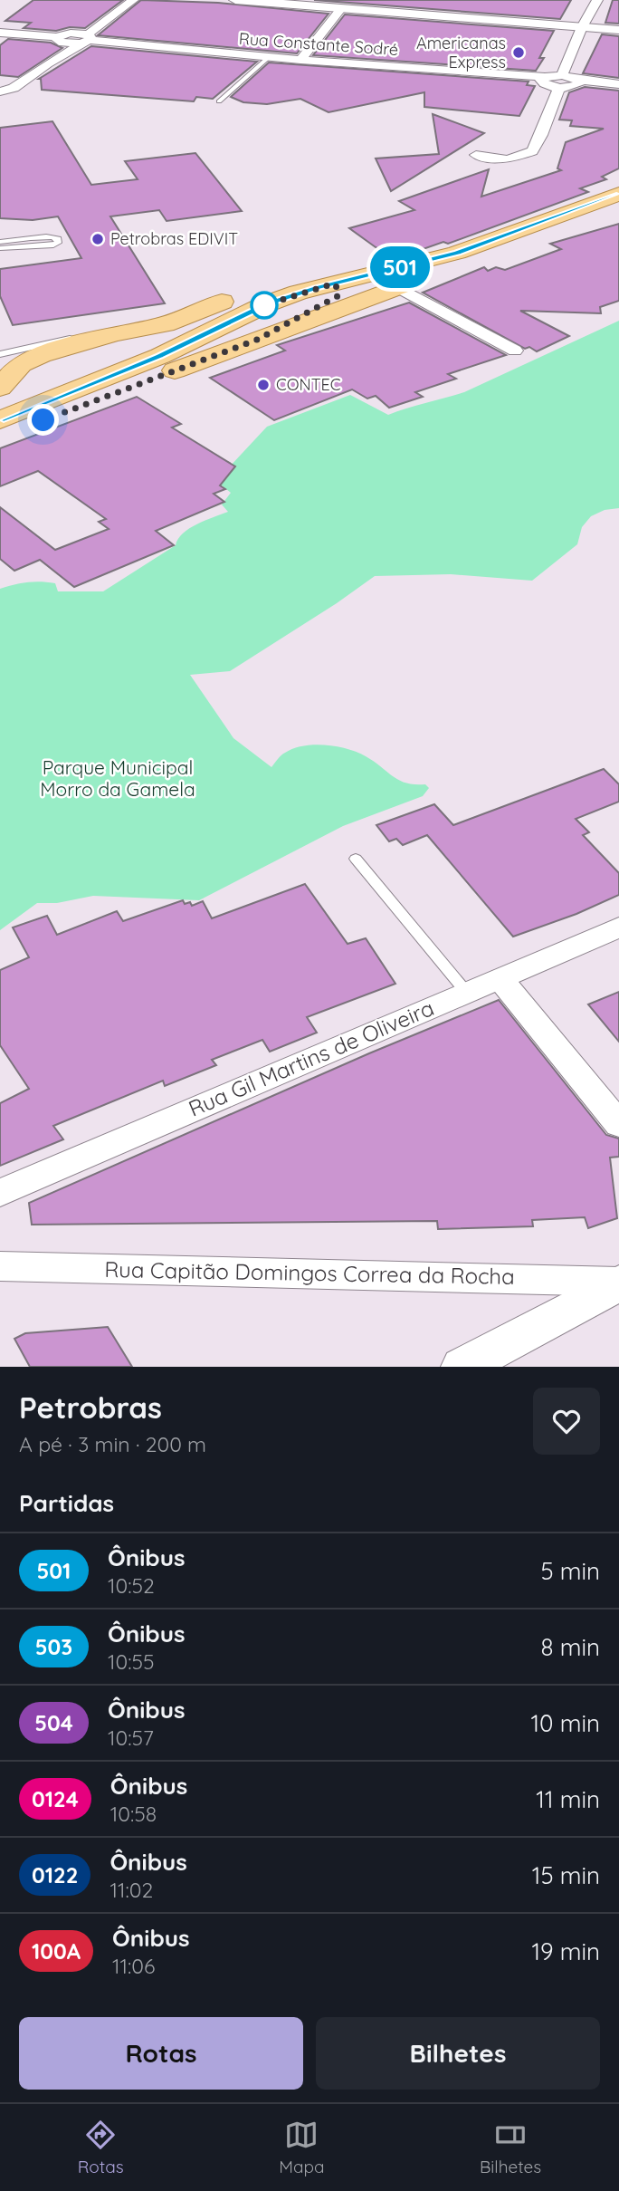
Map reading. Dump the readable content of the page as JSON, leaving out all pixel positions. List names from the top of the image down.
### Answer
{
  "streets": {
    "street": ["Rua Constante Sodré", "Rua Gil Martins de Oliveira", "Rua Capitão Domingos Correa da Rocha"]
  },
  "parks": ["Parque Municipal Morro da Gamela"],
  "places": ["Americanas Express", "Petrobras EDIVIT", "CONTEC"],
  "lines": ["bus line 501"],
  "page": {
    "on_map": "501",
    "heading": [
      ["Petrobras", "A pé · 3 min · 200 m"],
      "Partidas"
    ],
    "list": [
      {
        "mark": "501",
        "name": "Ônibus",
        "note": "10:52",
        "value": "5 min"
      },
      {
        "mark": "503",
        "name": "Ônibus",
        "note": "10:55",
        "value": "8 min"
      },
      {
        "mark": "504",
        "name": "Ônibus",
        "note": "10:57",
        "value": "10 min"
      },
      {
        "mark": "0124",
        "name": "Ônibus",
        "note": "10:58",
        "value": "11 min"
      },
      {
        "mark": "0122",
        "name": "Ônibus",
        "note": "11:02",
        "value": "15 min"
      },
      {
        "mark": "100A",
        "name": "Ônibus",
        "note": "11:06",
        "value": "19 min"
      }
    ],
    "buttons": ["Rotas", "Bilhetes"],
    "tabs": ["Rotas", "Mapa", "Bilhetes"]
  }
}
